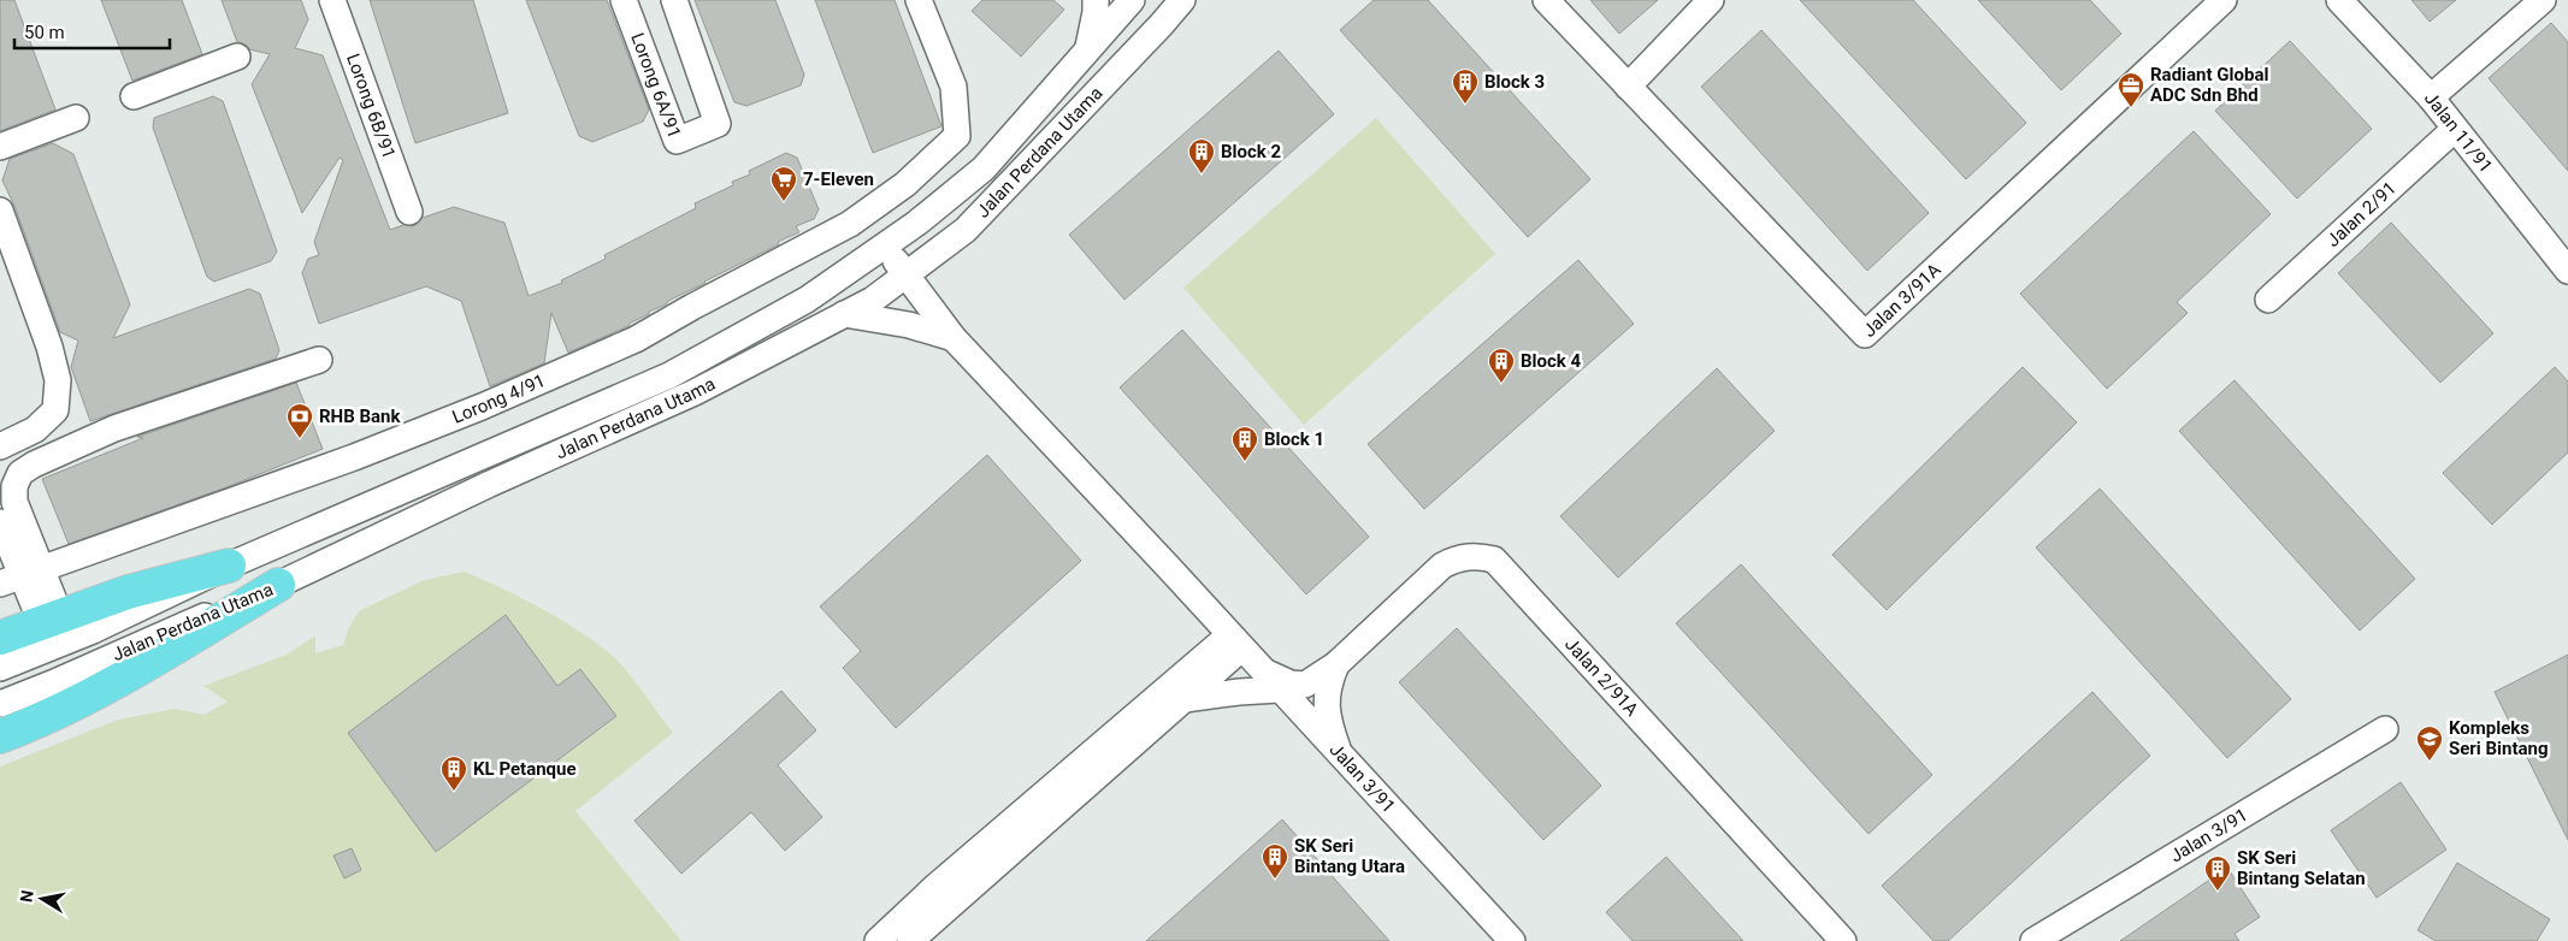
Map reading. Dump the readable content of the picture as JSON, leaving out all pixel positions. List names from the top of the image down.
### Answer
{
  "streets": {
    "street": [
      "Lorong 6A/91",
      "Lorong 6B/91",
      "Jalan 11/91",
      "Jalan Perdana Utama",
      "Jalan 2/91",
      "Jalan 3/91A",
      "Lorong 4/91",
      "Jalan 2/91A",
      "Jalan 3/91"
    ]
  },
  "crossings": [
    ["Jalan 11/91", "Jalan 2/91"],
    ["Jalan Perdana Utama", "Jalan 3/91"],
    ["Jalan 2/91A", "Jalan 3/91"]
  ],
  "places": {
    "building": [
      "Block 3",
      "Block 2",
      "Block 4",
      "Block 1",
      "KL Petanque",
      "SK Seri Bintang Utara",
      "SK Seri Bintang Selatan"
    ],
    "office": ["Radiant Global ADC Sdn Bhd"],
    "supermarket": ["7-Eleven"],
    "bank": ["RHB Bank"],
    "school or university": ["Kompleks Seri Bintang"]
  },
  "scale_bar": "50 m",
  "north": "left"
}
